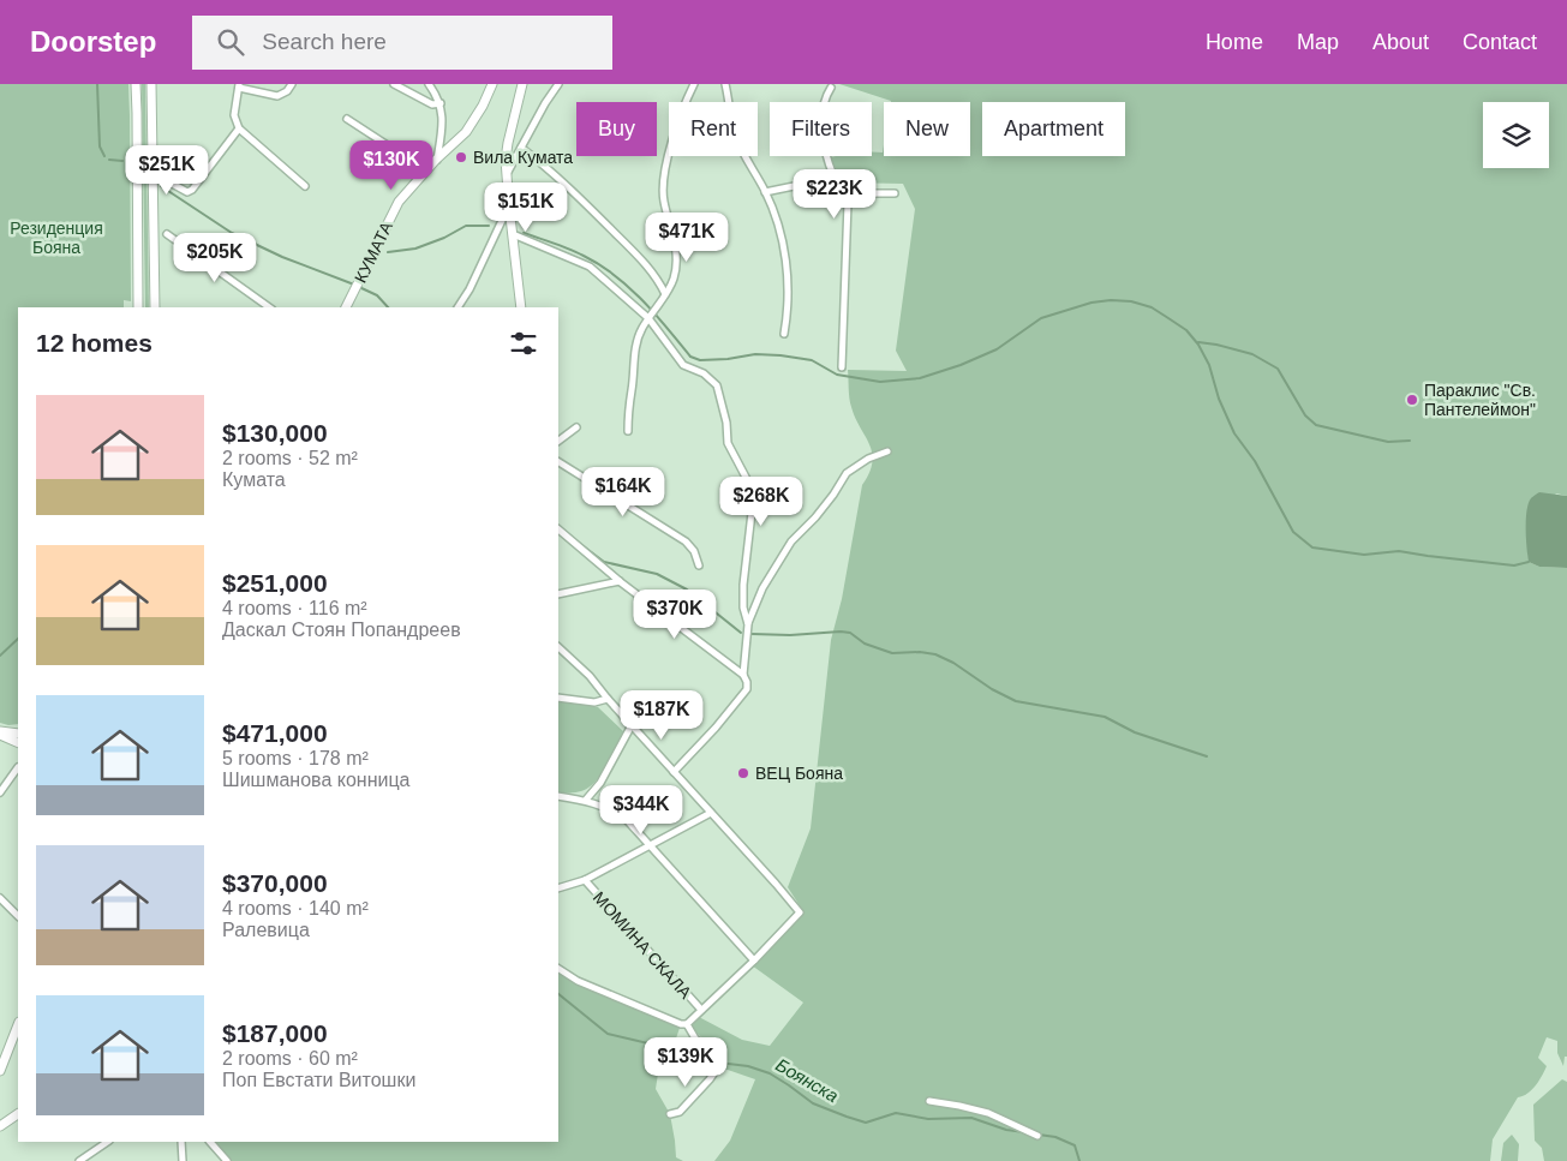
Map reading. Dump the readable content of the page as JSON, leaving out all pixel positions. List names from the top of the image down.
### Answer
{
  "streets": {
    "main road": ["КУМАТА"],
    "street": ["МОМИНА СКАЛА"]
  },
  "water": ["Боянска"],
  "parks": ["Резиденция Бояна"],
  "places": ["Вила Кумата", "Параклис \"Св. Пантелеймон\"", "ВЕЦ Бояна"],
  "page": {
    "header": "Doorstep",
    "search": "Search here",
    "nav": [
      "Home",
      "Map",
      "About",
      "Contact"
    ],
    "chip": [
      "Buy",
      "Rent",
      "Filters",
      "New",
      "Apartment"
    ],
    "price": [
      "$130K",
      "$251K",
      "$223K",
      "$151K",
      "$471K",
      "$205K",
      "$164K",
      "$268K",
      "$370K",
      "$187K",
      "$344K",
      "$139K"
    ],
    "heading": "12 homes",
    "list": [
      {
        "name": "$130,000",
        "note": "2 rooms · 52 m² · Кумата"
      },
      {
        "name": "$251,000",
        "note": "4 rooms · 116 m² · Даскал Стоян Попандреев"
      },
      {
        "name": "$471,000",
        "note": "5 rooms · 178 m² · Шишманова конница"
      },
      {
        "name": "$370,000",
        "note": "4 rooms · 140 m² · Ралевица"
      },
      {
        "name": "$187,000",
        "note": "2 rooms · 60 m² · Поп Евстати Витошки"
      }
    ]
  }
}
